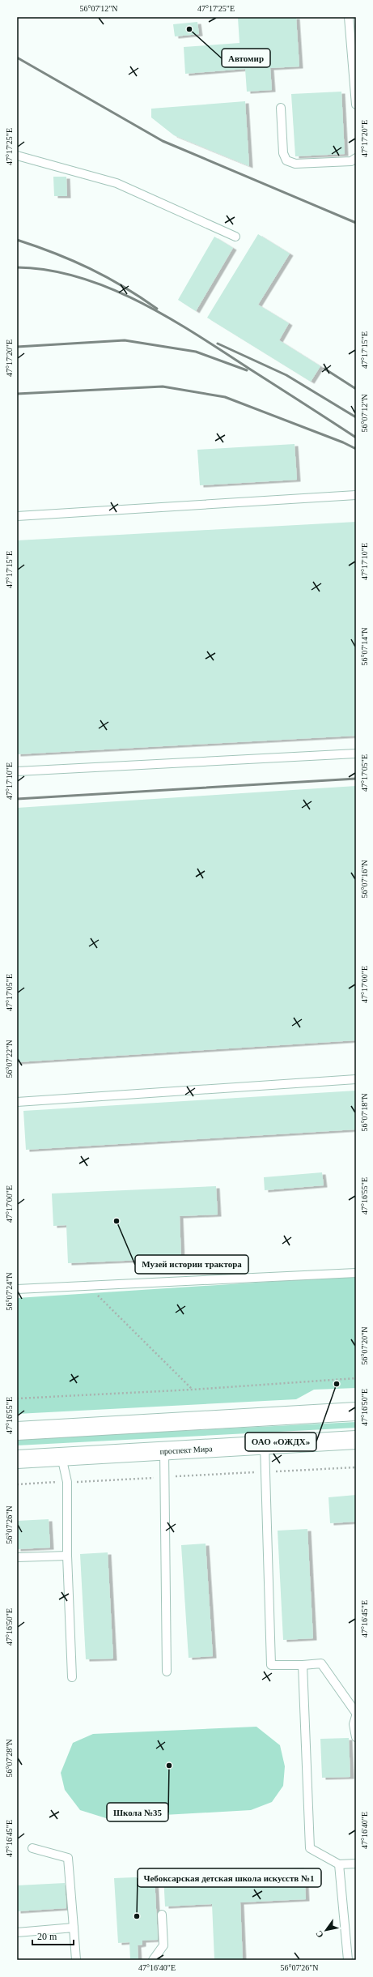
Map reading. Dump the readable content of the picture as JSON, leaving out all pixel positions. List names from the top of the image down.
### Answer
{
  "streets": {
    "main road": ["проспект Мира"]
  },
  "places": [
    "Автомир",
    "Музей истории трактора",
    "ОАО «ОЖДХ»",
    "Школа №35",
    "Чебоксарская детская школа искусств №1"
  ],
  "scale_bar": "20 m",
  "north": "bottom left",
  "coordinates": [
    "56°07'12\"N",
    "47°17'25\"E",
    "47°17'20\"E",
    "47°17'15\"E",
    "47°17'10\"E",
    "56°07'14\"N",
    "47°17'05\"E",
    "56°07'16\"N",
    "47°17'00\"E",
    "56°07'22\"N",
    "56°07'18\"N",
    "47°16'55\"E",
    "56°07'24\"N",
    "56°07'20\"N",
    "47°16'50\"E",
    "56°07'26\"N",
    "47°16'45\"E",
    "56°07'28\"N",
    "47°16'40\"E"
  ]
}
